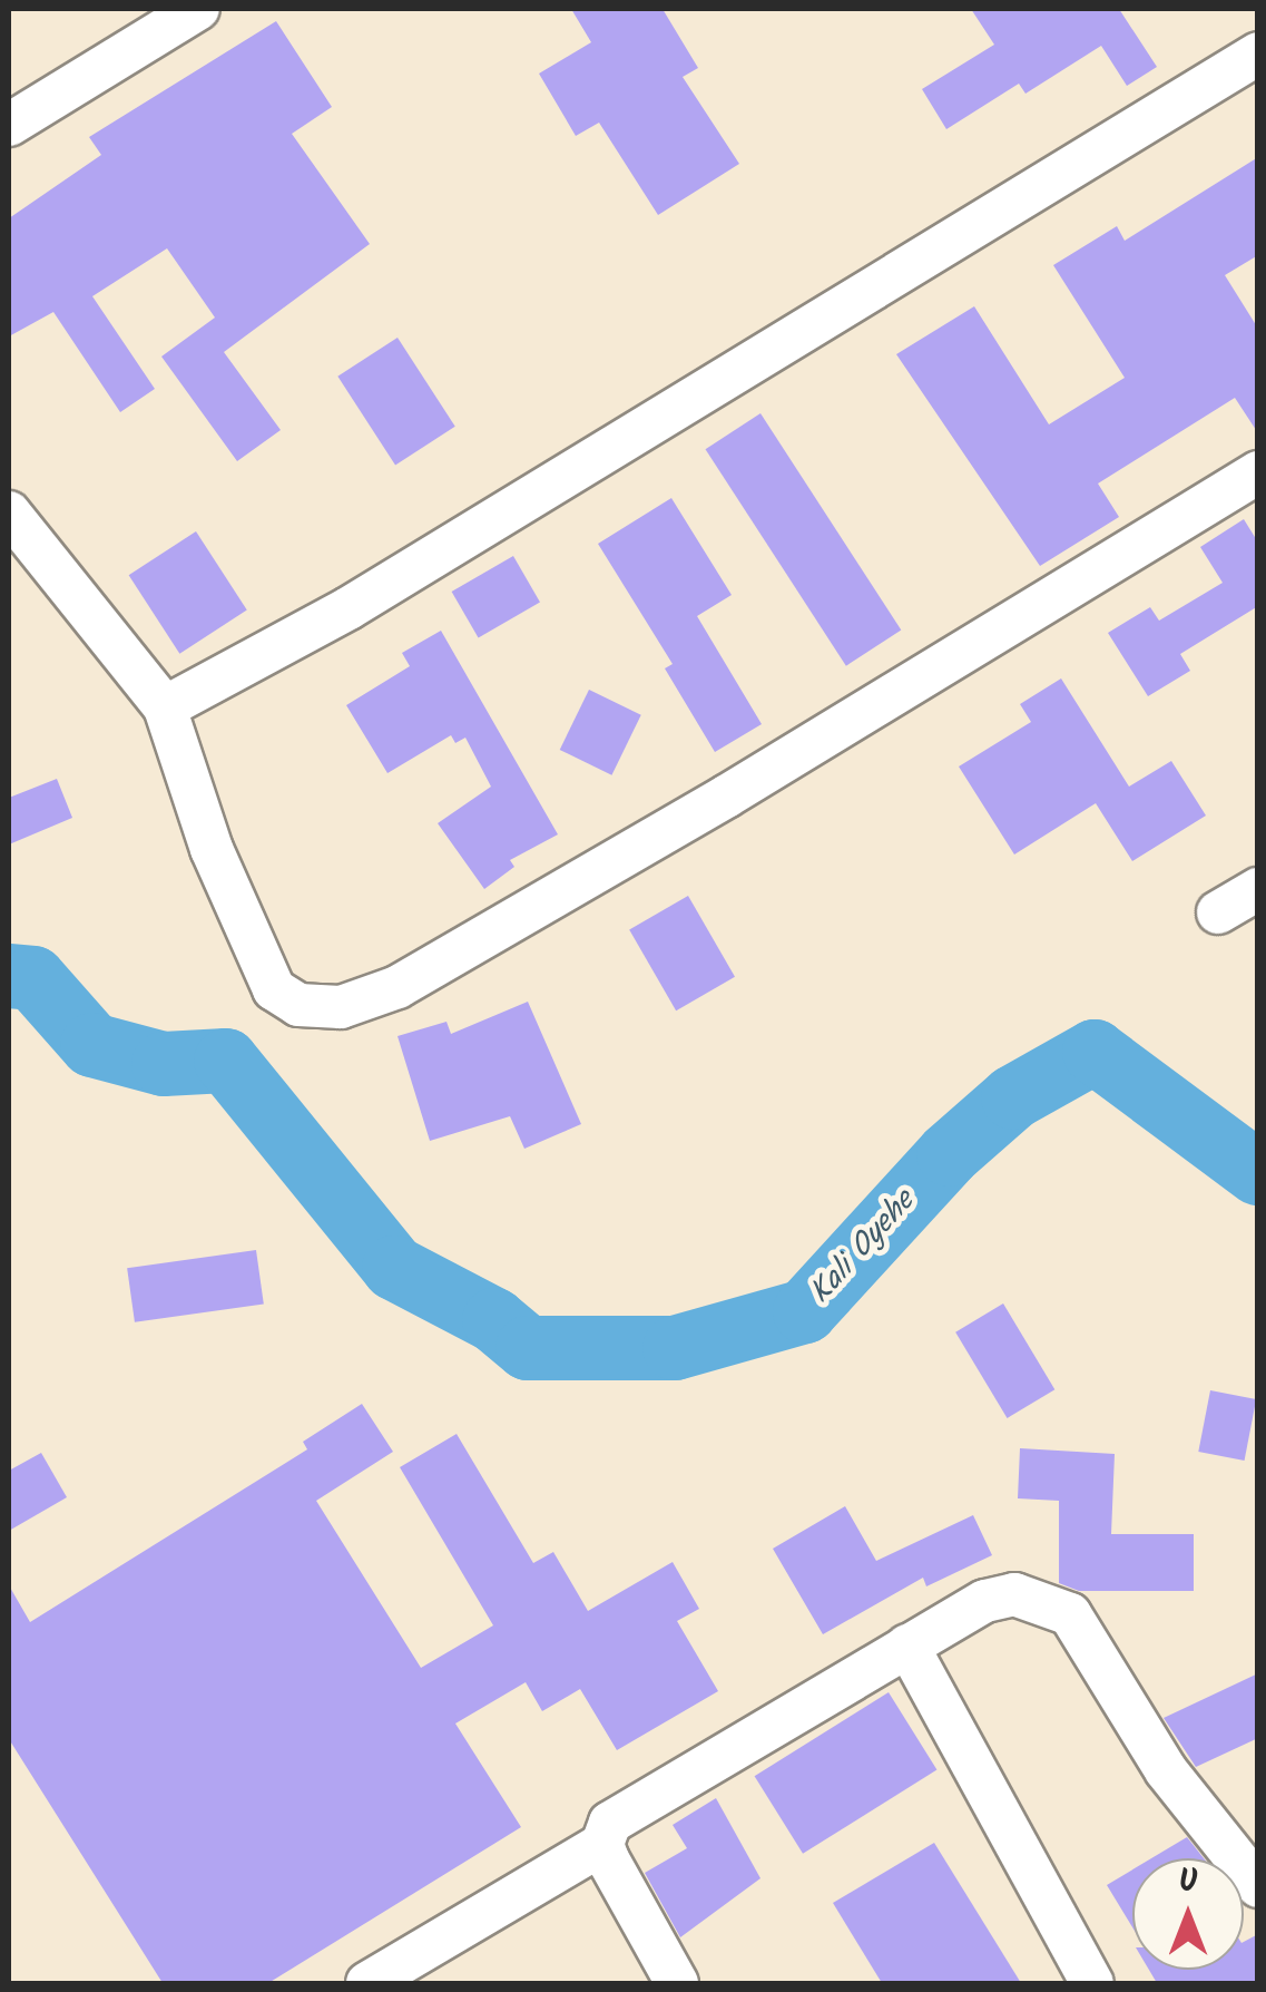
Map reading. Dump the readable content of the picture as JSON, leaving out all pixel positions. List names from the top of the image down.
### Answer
{
  "water": ["Kali Oyehe"],
  "north": "top"
}
